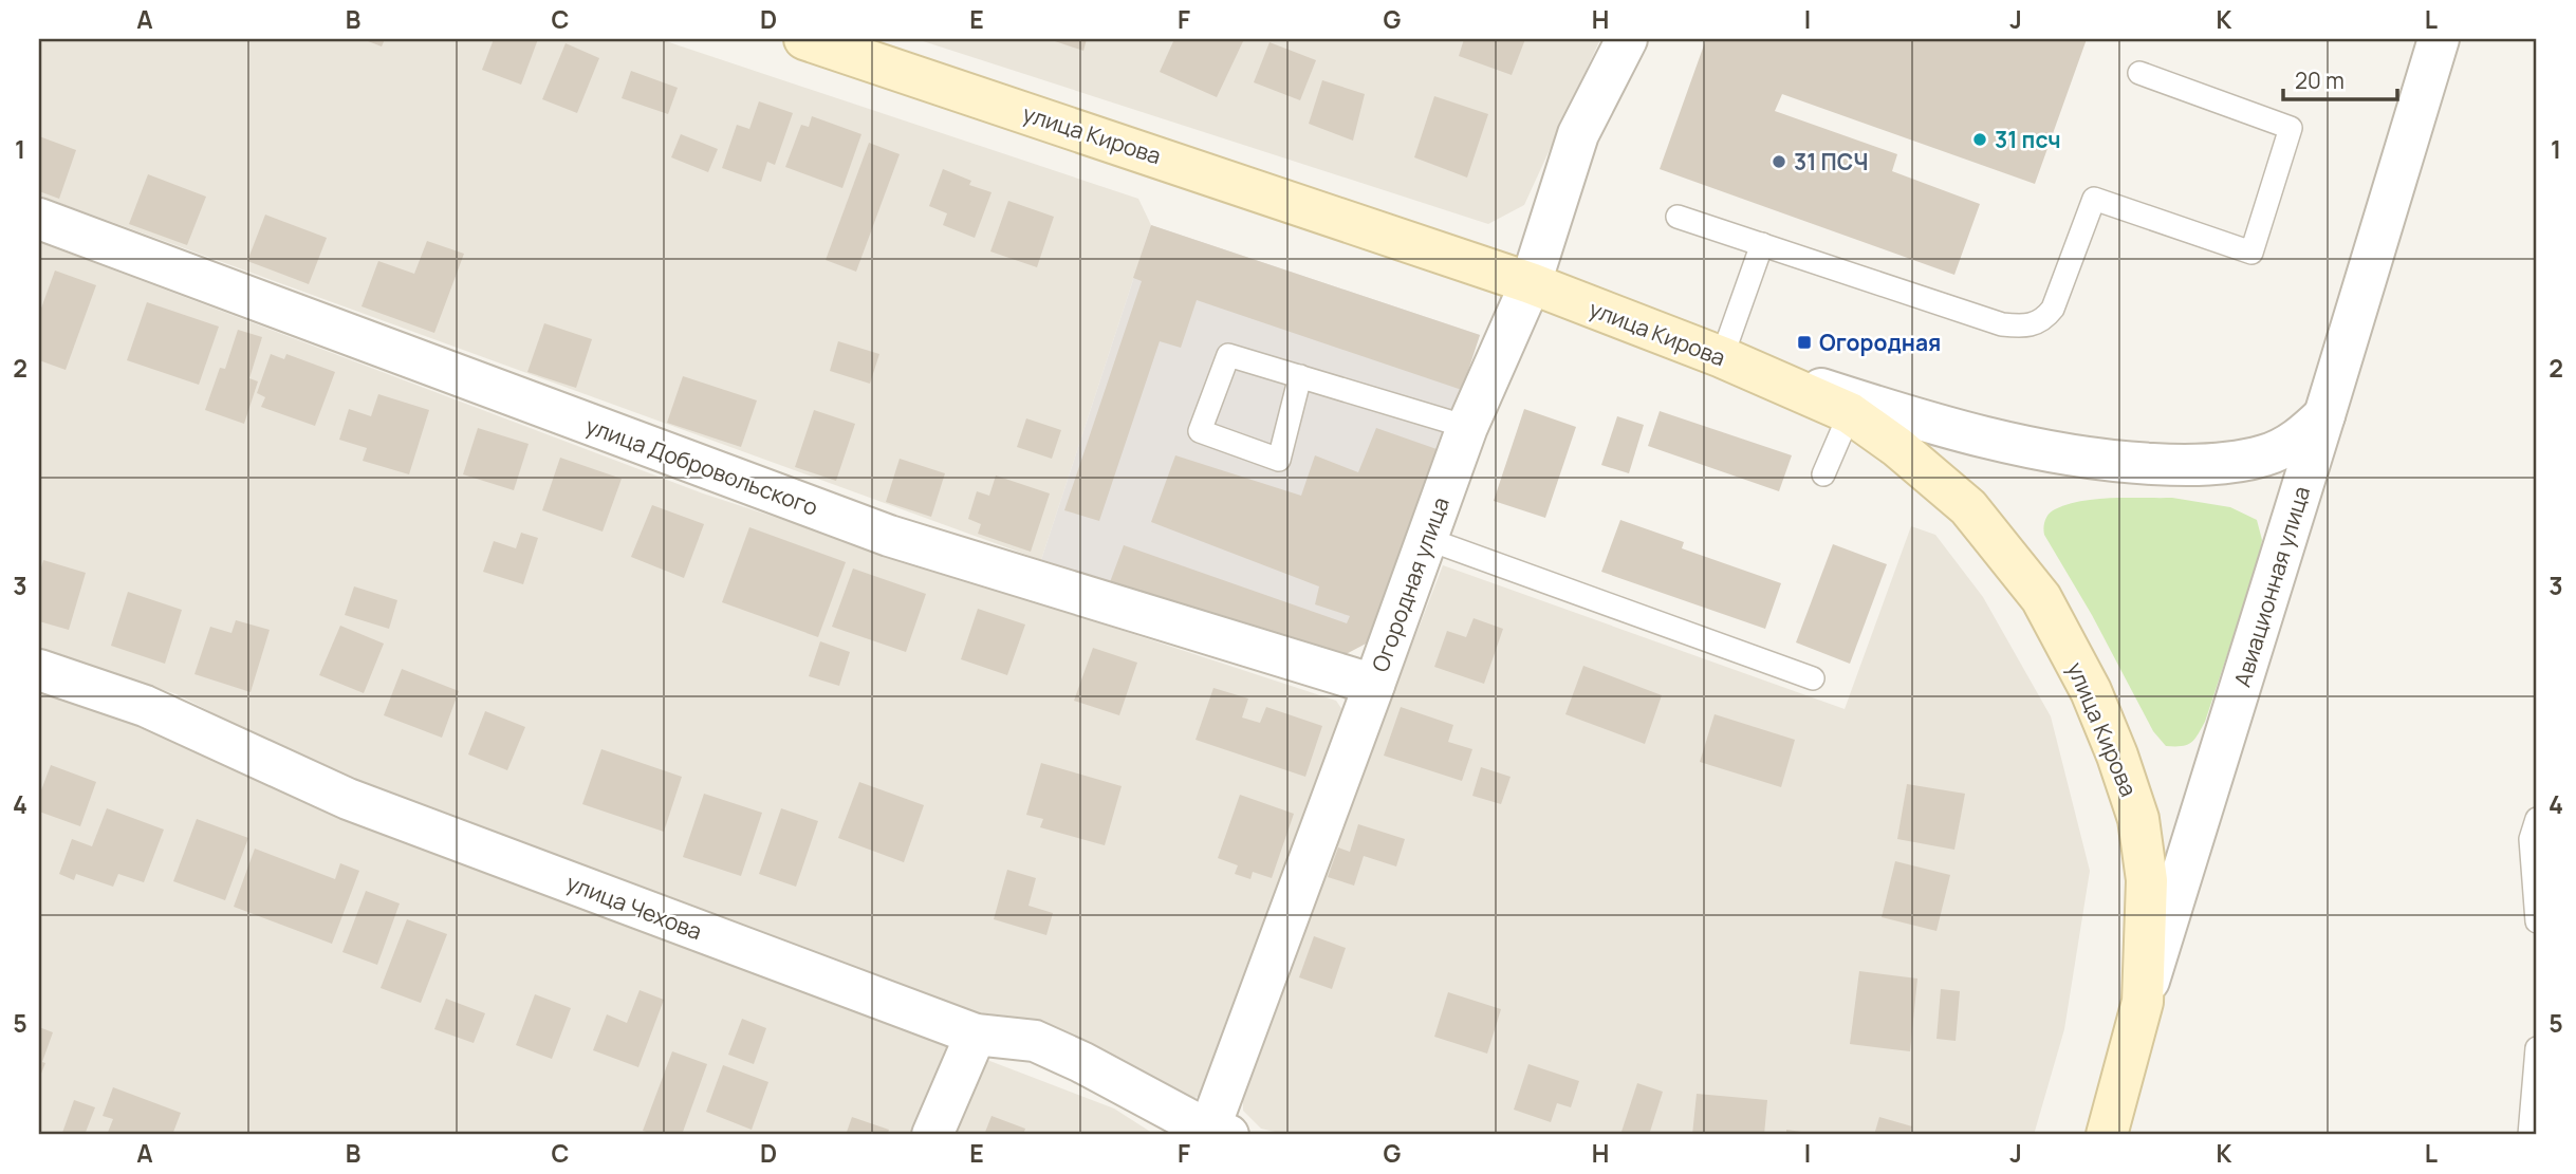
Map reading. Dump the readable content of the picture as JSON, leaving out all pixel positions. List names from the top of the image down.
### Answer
{
  "streets": {
    "main road": ["улица Кирова", "Авиационная улица"],
    "street": ["улица Добровольского", "Огородная улица", "улица Чехова"]
  },
  "crossings": [
    ["улица Кирова", "Огородная улица"],
    ["улица Кирова", "Авиационная улица"],
    ["улица Добровольского", "Огородная улица"],
    ["Огородная улица", "улица Чехова"]
  ],
  "places": {
    "other": ["31 псч", "31 ПСЧ"],
    "transit": ["Огородная"]
  },
  "scale_bar": "20 m",
  "grid": {
    "columns": [
      "A",
      "B",
      "C",
      "D",
      "E",
      "F",
      "G",
      "H",
      "I",
      "J",
      "K",
      "L"
    ],
    "rows": [
      "1",
      "2",
      "3",
      "4",
      "5"
    ]
  }
}
